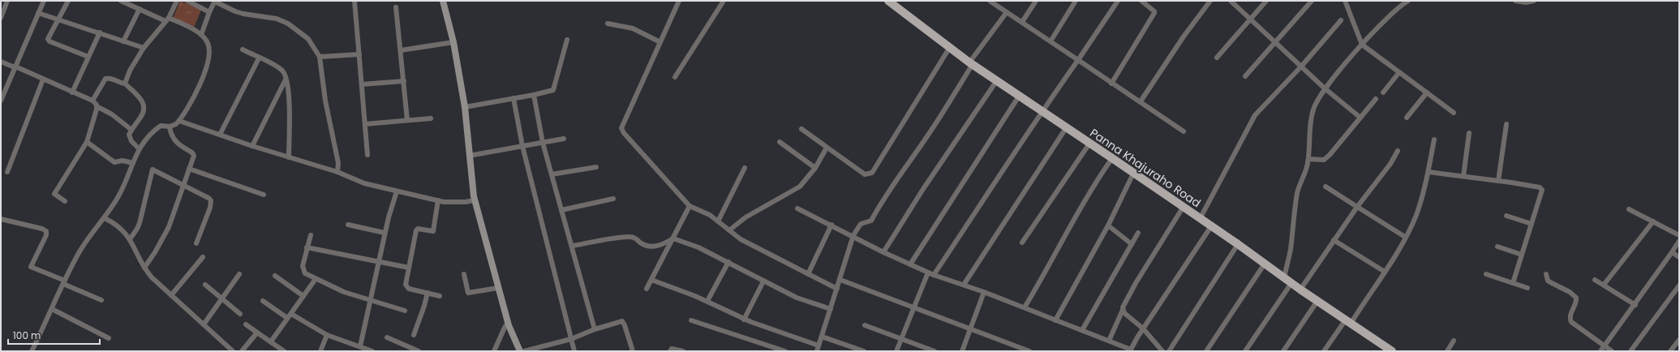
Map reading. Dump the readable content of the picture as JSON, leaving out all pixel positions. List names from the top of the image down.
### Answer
{
  "streets": {
    "main road": ["Panna Khajuraho Road"]
  },
  "scale_bar": "100 m"
}
